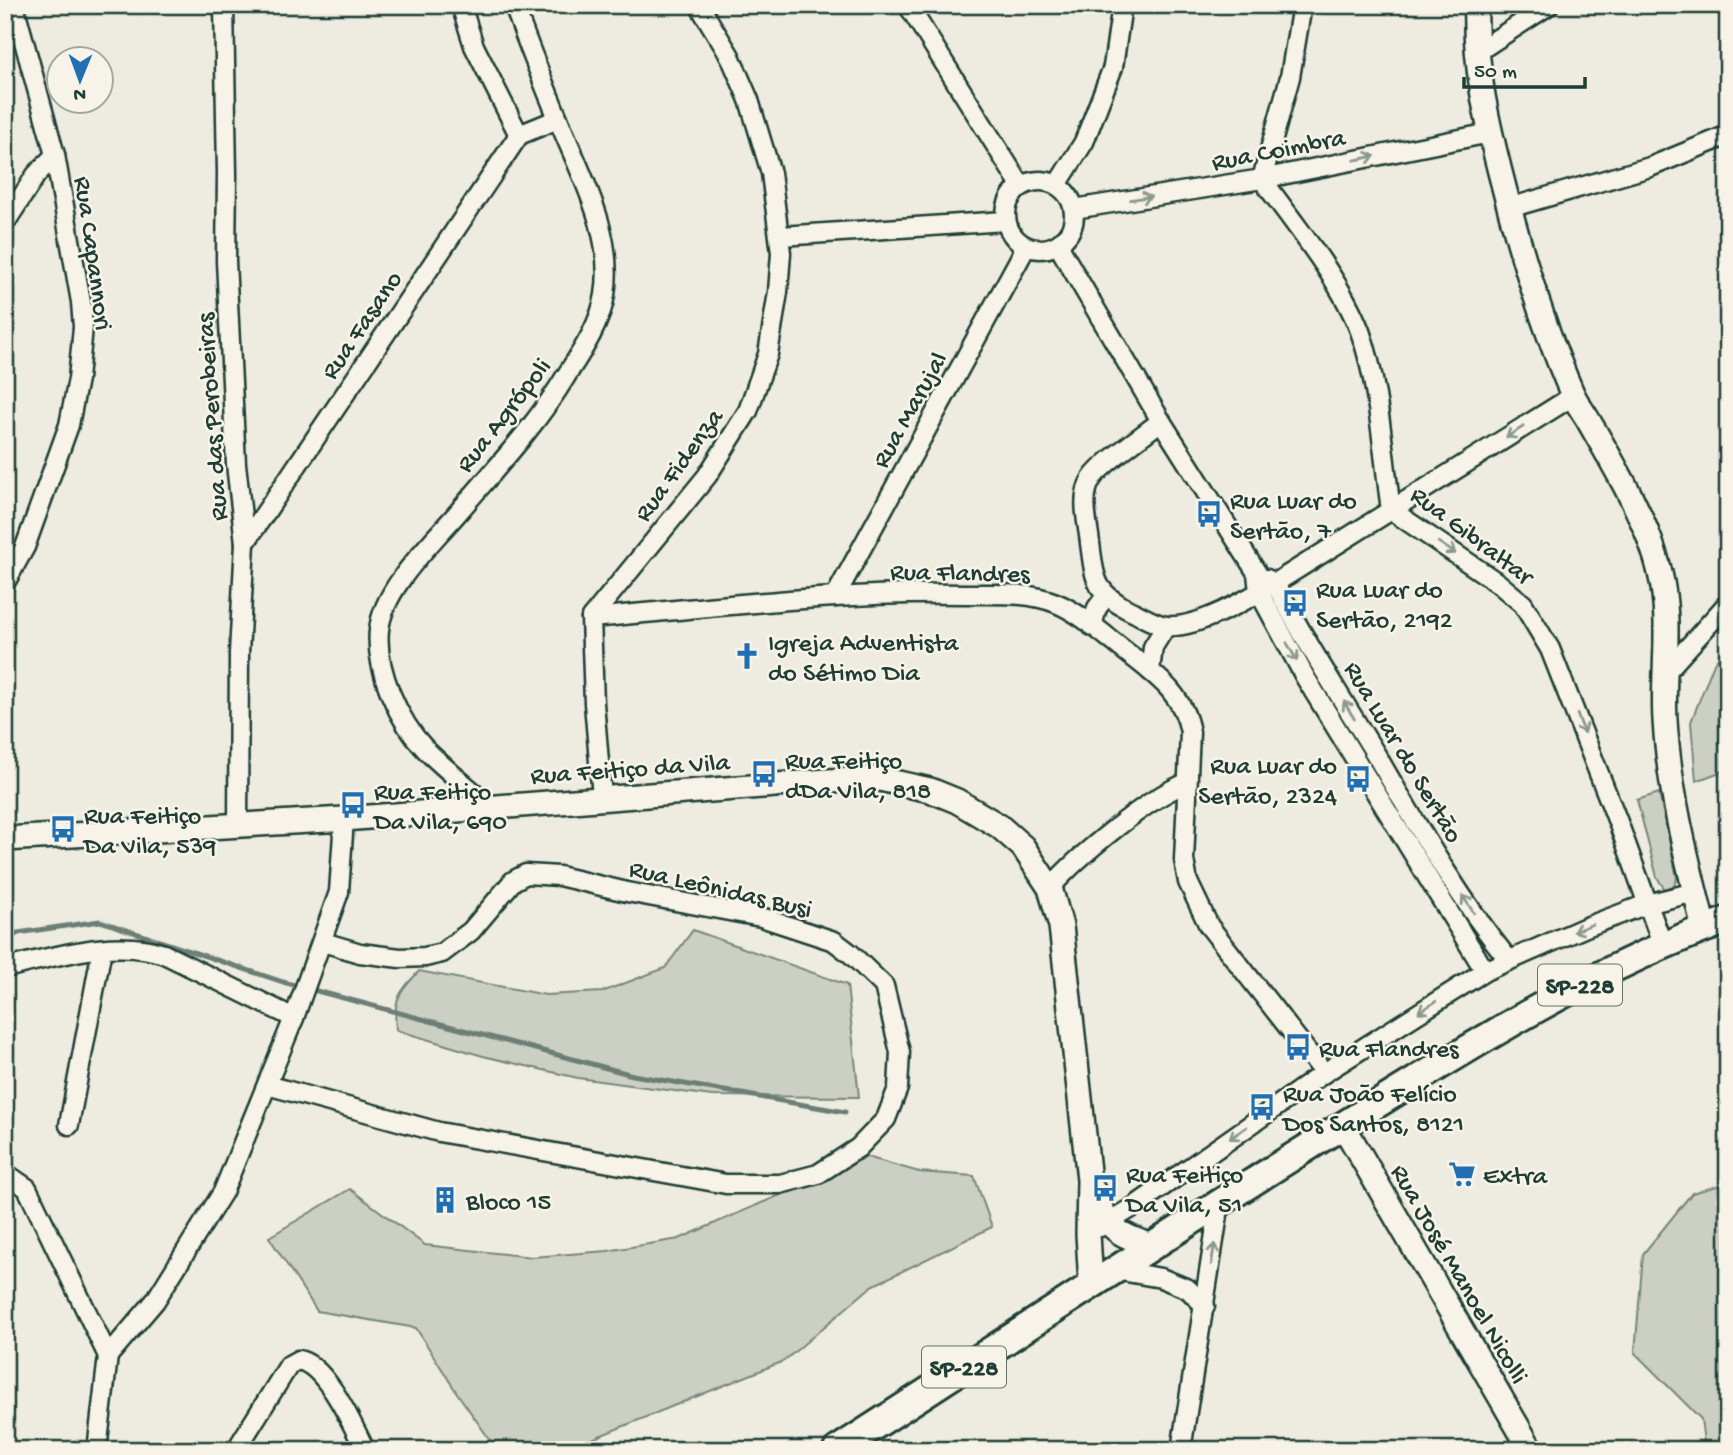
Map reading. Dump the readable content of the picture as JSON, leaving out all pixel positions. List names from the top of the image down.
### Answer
{
  "streets": {
    "main road": ["SP-228"],
    "street": [
      "Rua Coimbra",
      "Rua Capannori",
      "Rua Fasano",
      "Rua Marujal",
      "Rua Agrópoli",
      "Rua das Perobeiras",
      "Rua Fidenza",
      "Rua Gibraltar",
      "Rua Flandres",
      "Rua Luar do Sertão",
      "Rua Feitiço da Vila",
      "Rua Leônidas Busi",
      "Rua José Manoel Nicolli"
    ]
  },
  "crossings": [
    ["Rua Coimbra", "Rua Marujal"],
    ["Rua Coimbra", "Rua Gibraltar"],
    ["Rua Coimbra", "Rua Luar do Sertão"],
    ["Rua Fasano", "Rua das Perobeiras"],
    ["Rua Marujal", "Rua Flandres"],
    ["Rua Marujal", "Rua Luar do Sertão"],
    ["Rua Agrópoli", "Rua Feitiço da Vila"],
    ["Rua das Perobeiras", "Rua Feitiço da Vila"],
    ["Rua Fidenza", "Rua Flandres"],
    ["Rua Gibraltar", "SP-228"],
    ["Rua Feitiço da Vila", "SP-228"],
    ["SP-228", "Rua José Manoel Nicolli"]
  ],
  "one_way": ["Rua Coimbra"],
  "places": {
    "bus stop": [
      "Rua Luar do Sertão, 7",
      "Rua Luar do Sertão, 2192",
      "Rua Feitiço dDa Vila, 818",
      "Rua Luar do Sertão, 2324",
      "Rua Feitiço Da Vila, 690",
      "Rua Feitiço Da Vila, 539",
      "Rua Flandres",
      "Rua João Felício Dos Santos, 8121",
      "Rua Feitiço Da Vila, 51"
    ],
    "church": ["Igreja Adventista do Sétimo Dia"],
    "supermarket": ["Extra"],
    "building": ["Bloco 15"]
  },
  "scale_bar": "50 m",
  "north": "bottom"
}
